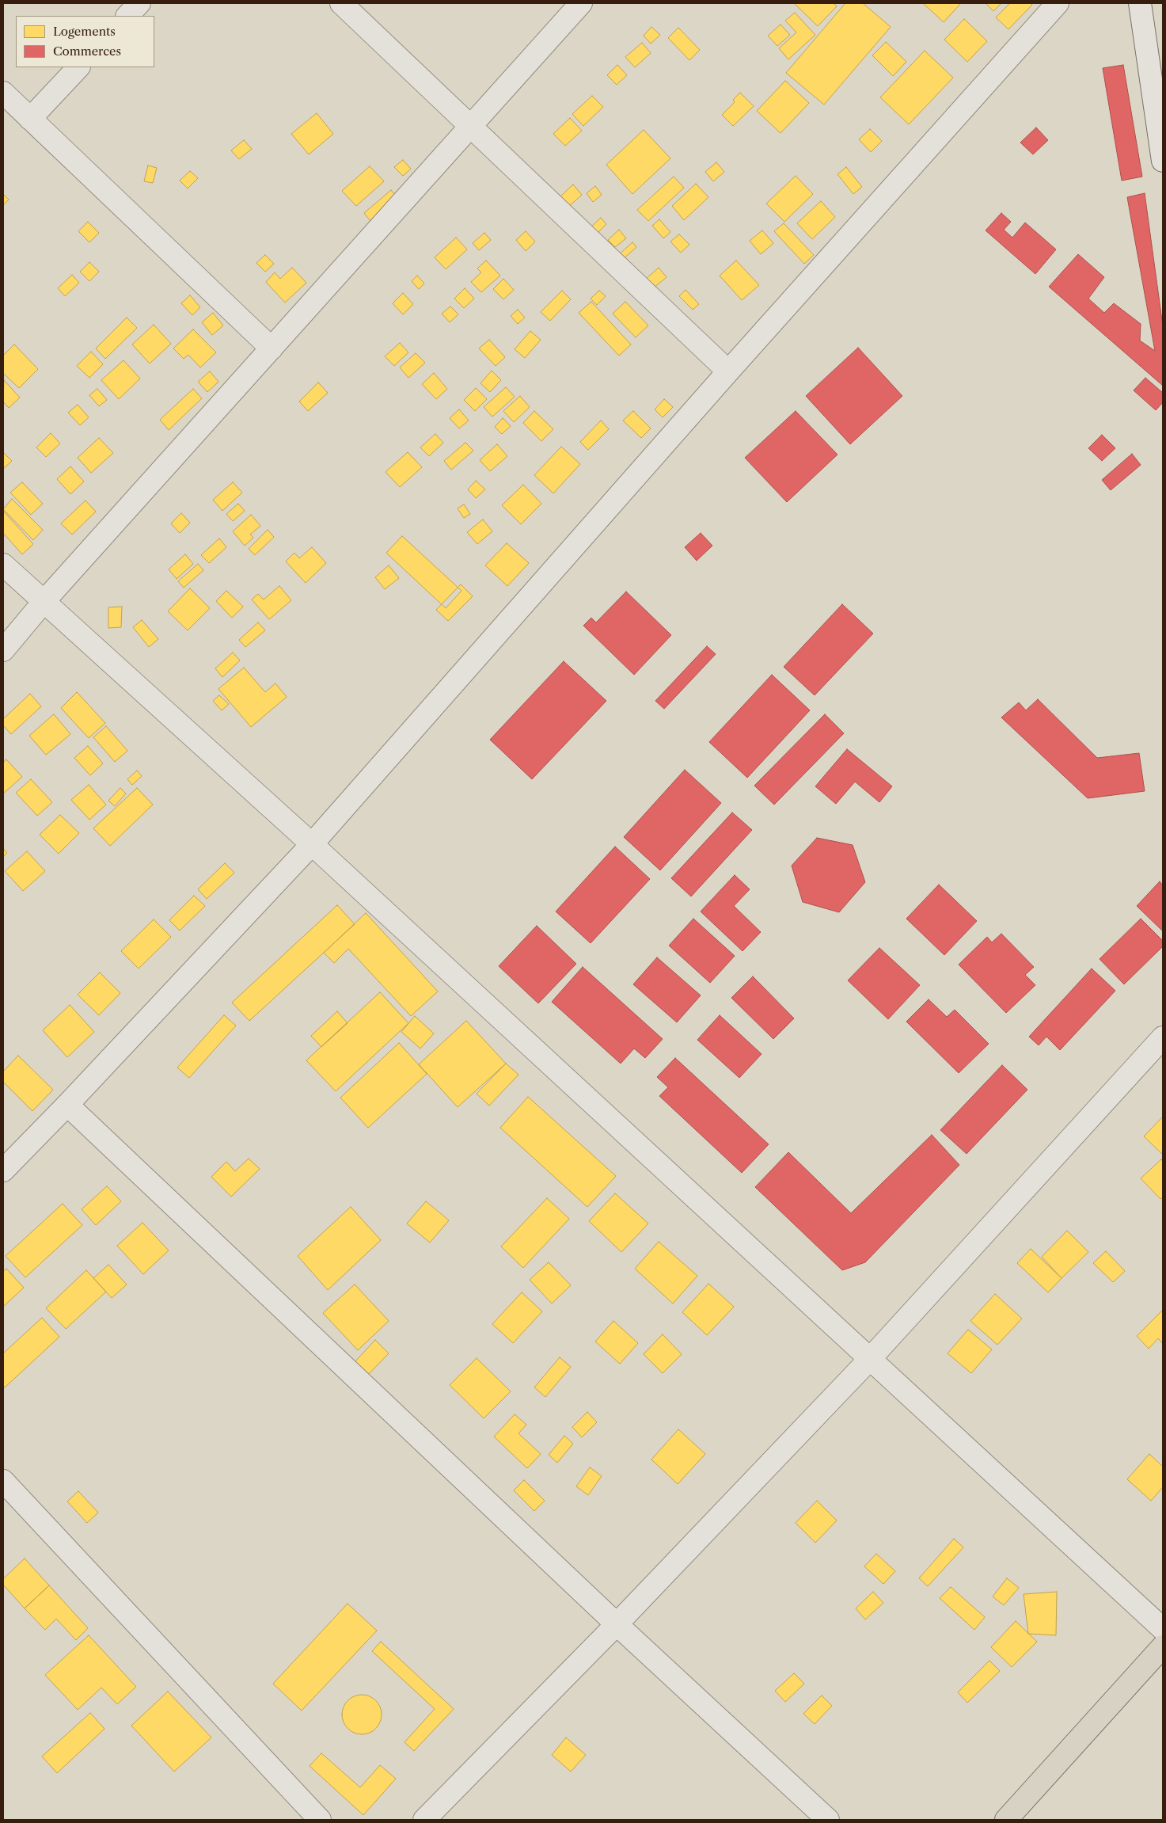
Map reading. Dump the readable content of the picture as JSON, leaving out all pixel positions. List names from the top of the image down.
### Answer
{
  "legend": ["Logements", "Commerces"]
}
